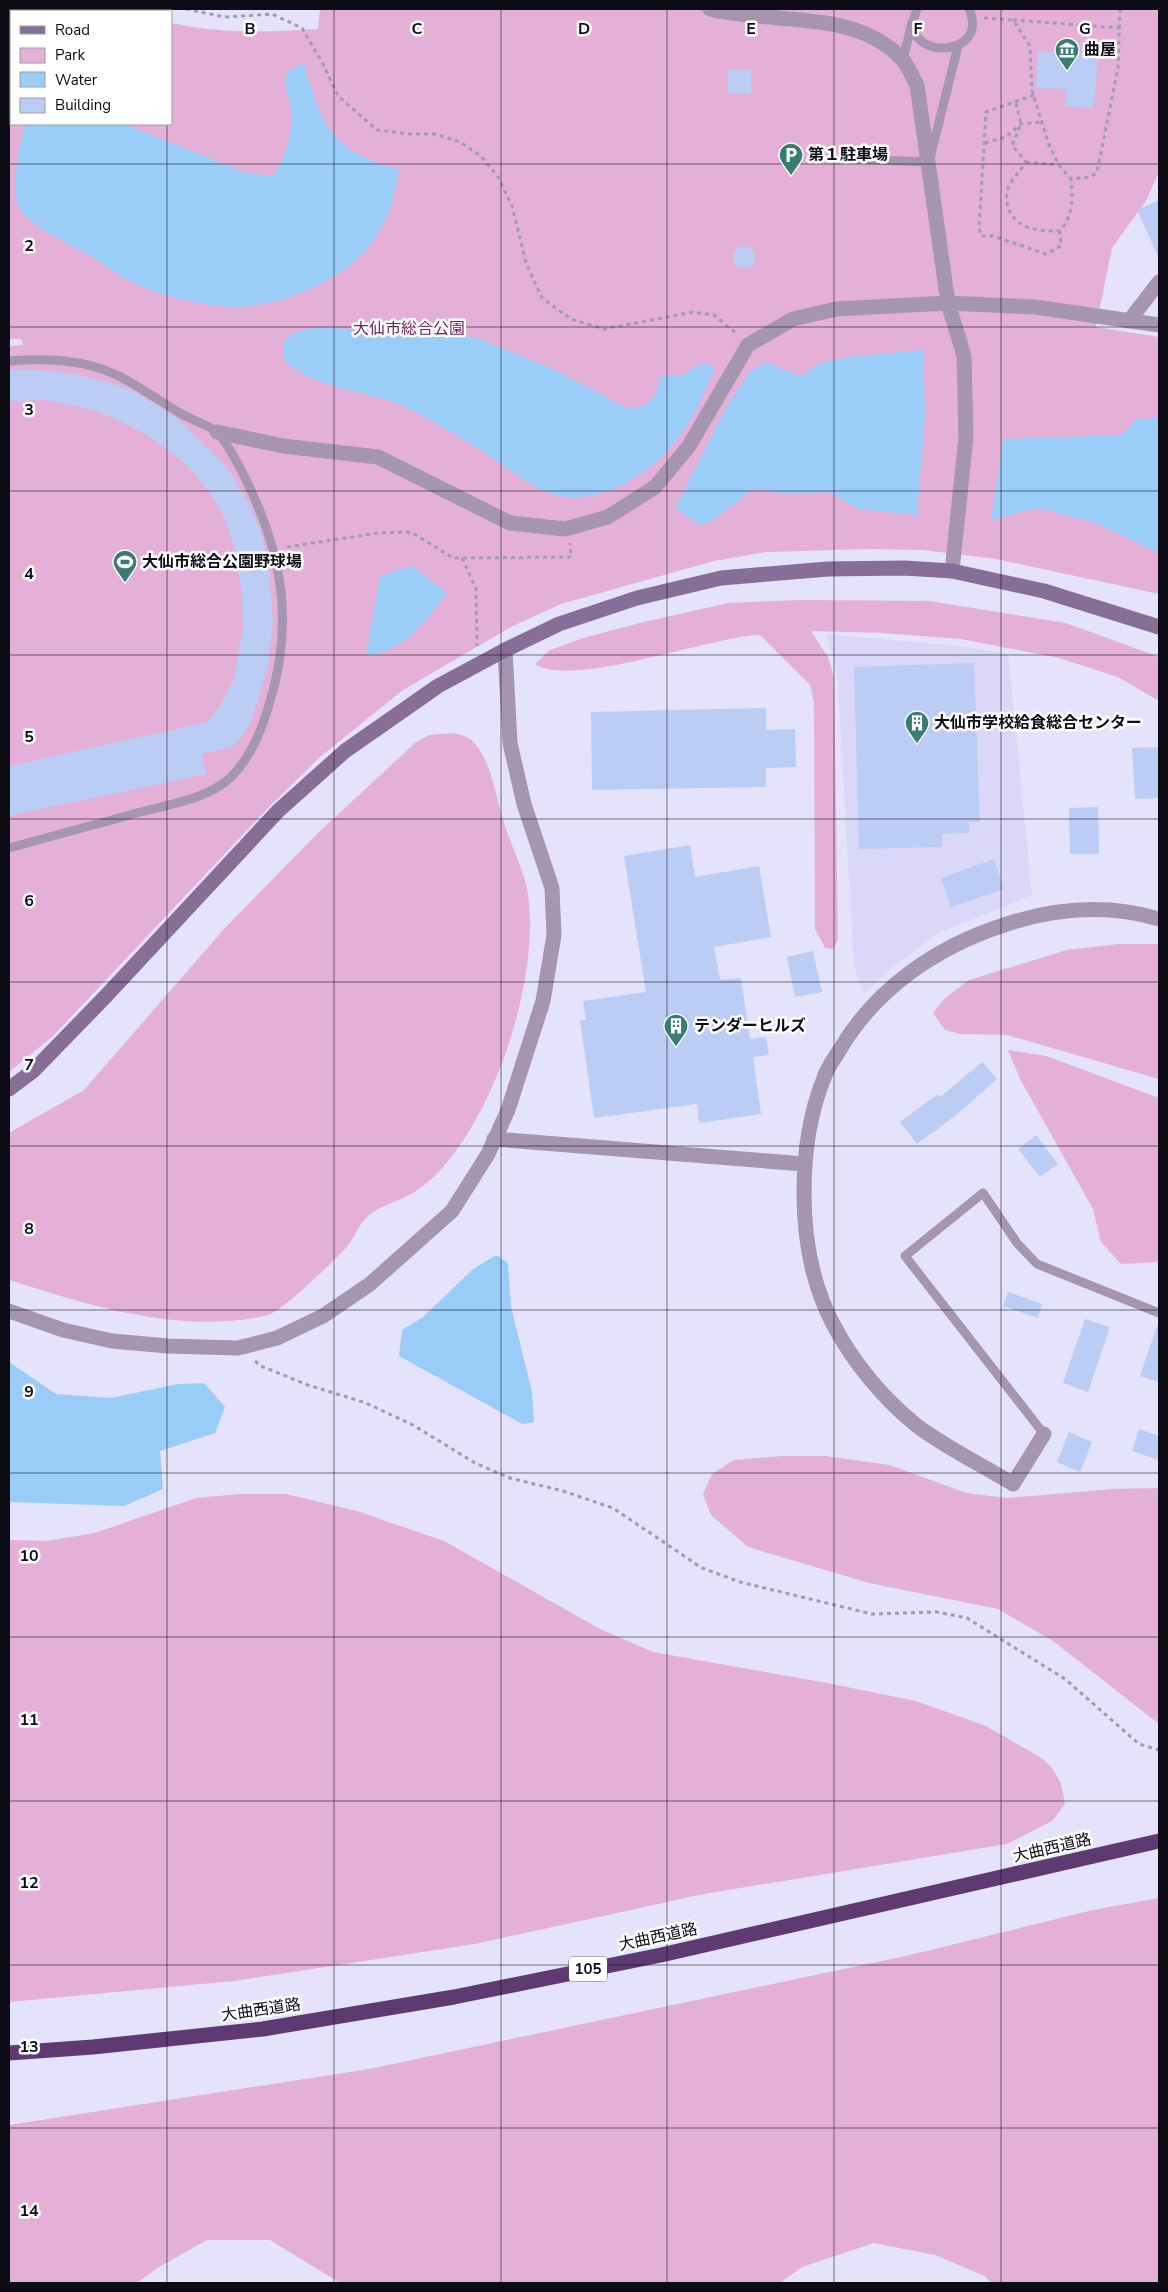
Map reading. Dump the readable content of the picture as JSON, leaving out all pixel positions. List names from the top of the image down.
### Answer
{
  "streets": {
    "highway": ["大曲西道路", "105"]
  },
  "parks": ["大仙市総合公園"],
  "places": {
    "museum": ["曲屋"],
    "parking": ["第１駐車場"],
    "sports": ["大仙市総合公園野球場"],
    "building": ["大仙市学校給食総合センター", "テンダーヒルズ"]
  },
  "legend": [
    "Road",
    "Park",
    "Water",
    "Building"
  ],
  "grid": {
    "columns": [
      "B",
      "C",
      "D",
      "E",
      "F",
      "G"
    ],
    "rows": [
      "2",
      "3",
      "4",
      "5",
      "6",
      "7",
      "8",
      "9",
      "10",
      "11",
      "12",
      "13",
      "14"
    ]
  }
}
